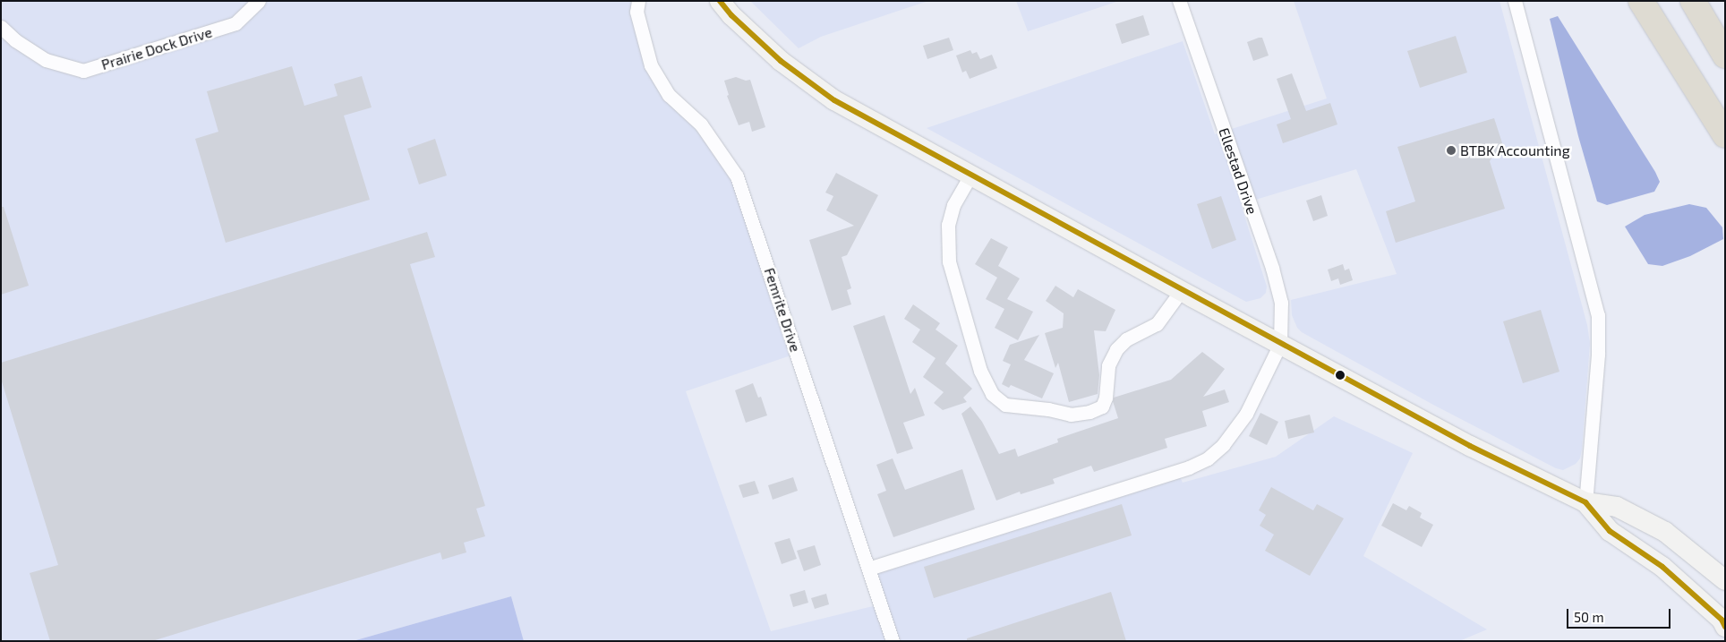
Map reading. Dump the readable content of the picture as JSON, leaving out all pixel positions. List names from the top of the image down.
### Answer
{
  "streets": {
    "street": ["Prairie Dock Drive", "Ellestad Drive", "Femrite Drive"]
  },
  "places": ["BTBK Accounting"],
  "scale_bar": "50 m"
}
